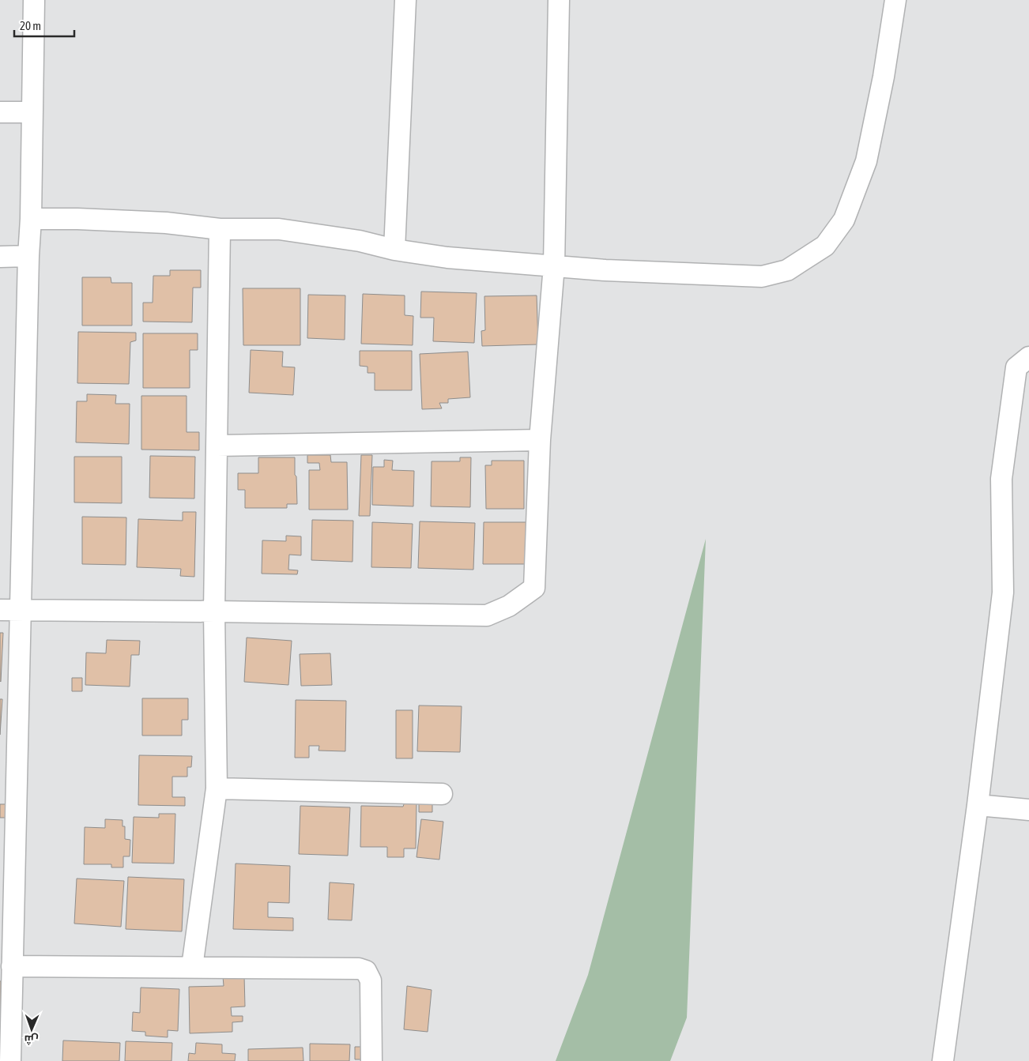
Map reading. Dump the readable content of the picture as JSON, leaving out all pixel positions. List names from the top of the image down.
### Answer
{
  "scale_bar": "20 m",
  "north": "bottom"
}
